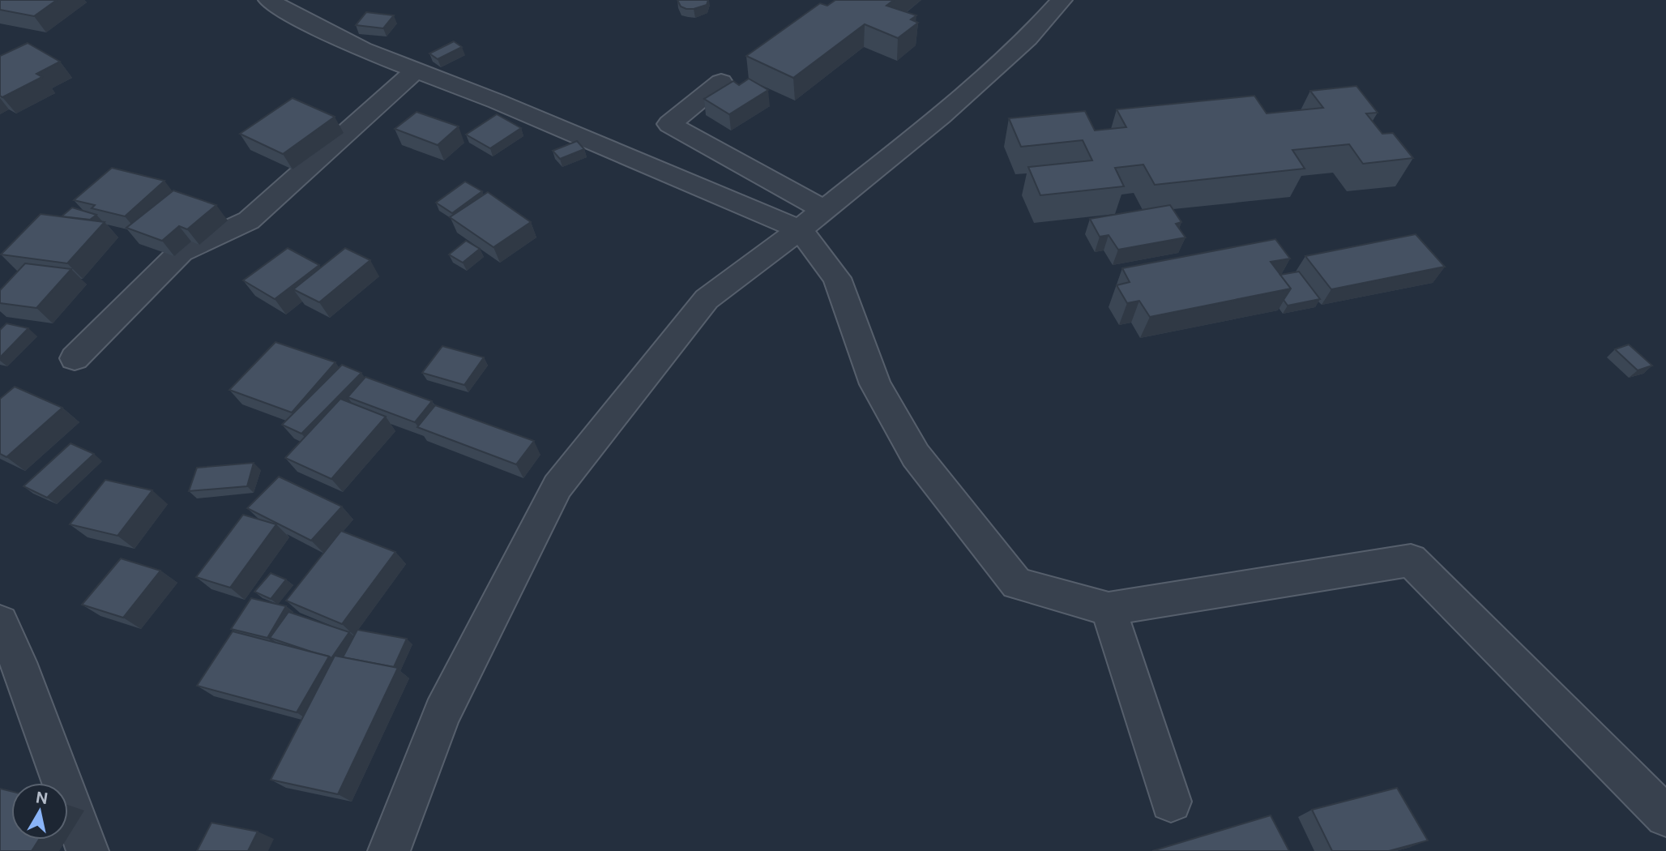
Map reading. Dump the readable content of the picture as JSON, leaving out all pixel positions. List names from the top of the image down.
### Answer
{
  "north": "top"
}
